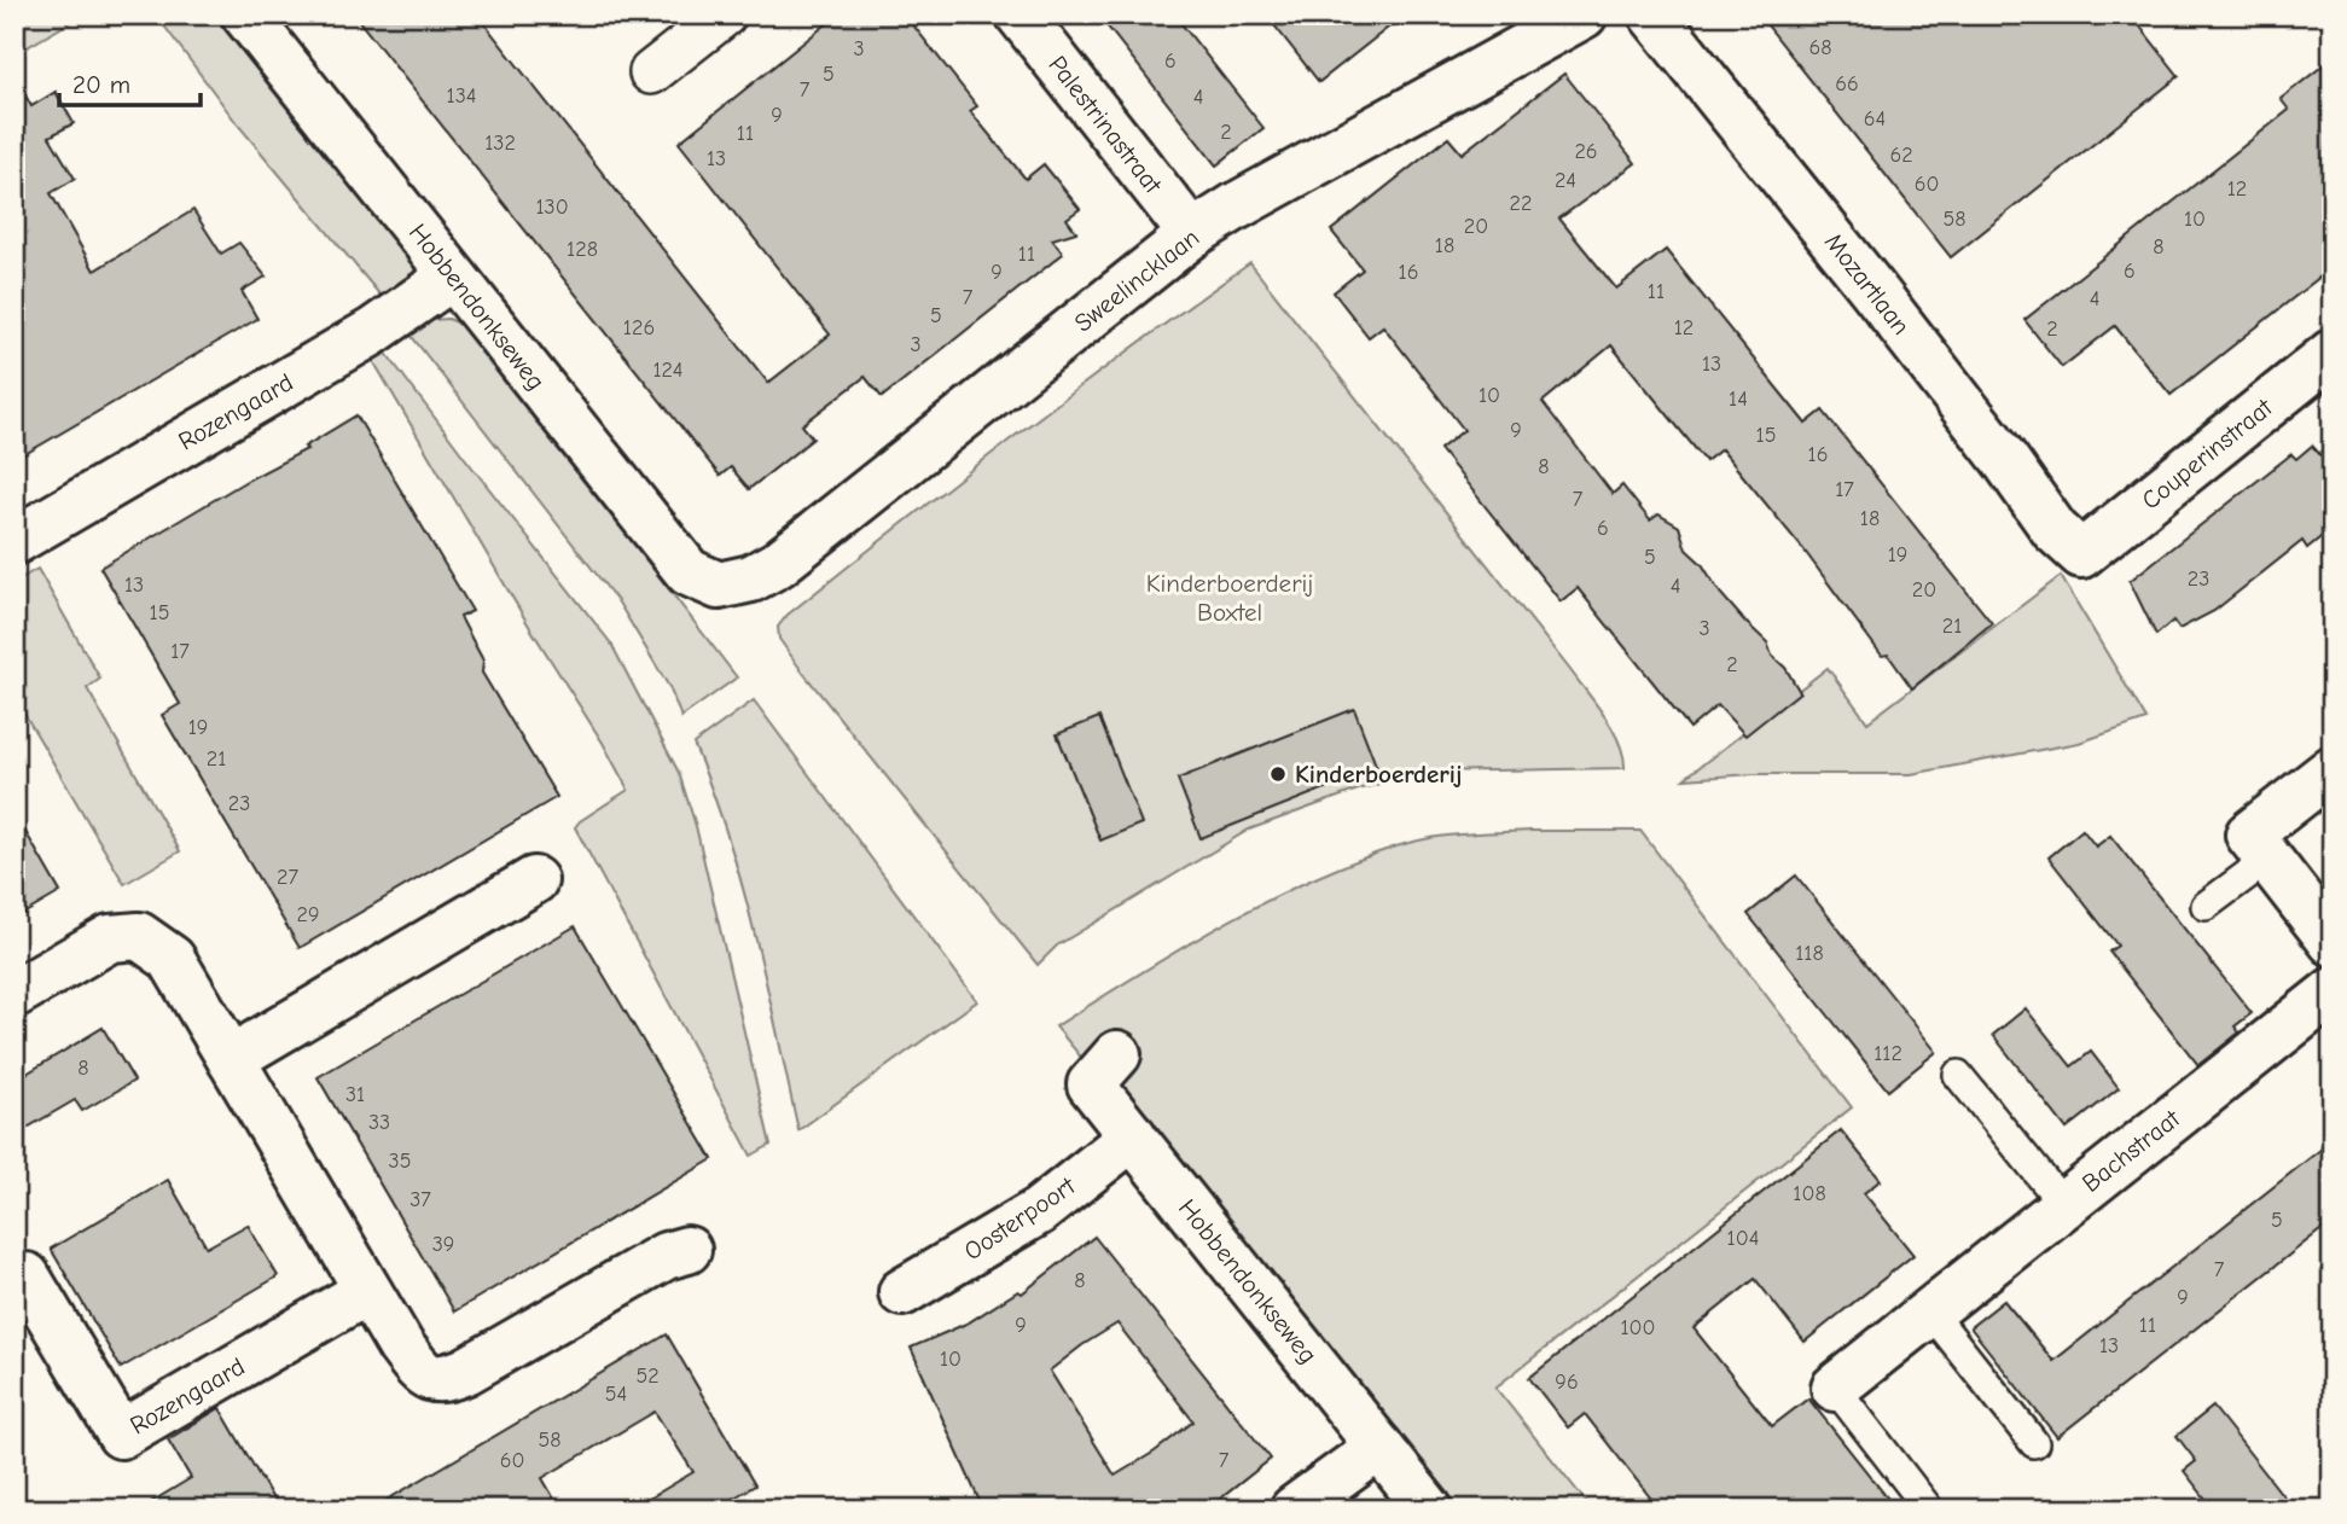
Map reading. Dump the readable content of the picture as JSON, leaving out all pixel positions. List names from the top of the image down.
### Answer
{
  "streets": {
    "street": [
      "Palestrinastraat",
      "Sweelincklaan",
      "Mozartlaan",
      "Hobbendonkseweg",
      "Rozengaard",
      "Couperinstraat",
      "Bachstraat",
      "Oosterpoort"
    ]
  },
  "crossings": [
    ["Palestrinastraat", "Sweelincklaan"],
    ["Sweelincklaan", "Hobbendonkseweg"],
    ["Mozartlaan", "Couperinstraat"],
    ["Hobbendonkseweg", "Rozengaard"],
    ["Hobbendonkseweg", "Oosterpoort"]
  ],
  "parks": ["Kinderboerderij Boxtel"],
  "places": ["Kinderboerderij"],
  "house_numbers": [
    "68",
    "3",
    "6",
    "5",
    "66",
    "7",
    "134",
    "4",
    "9",
    "64",
    "2",
    "11",
    "132",
    "26",
    "62",
    "13",
    "24",
    "60",
    "12",
    "22",
    "130",
    "58",
    "10",
    "20",
    "18",
    "8",
    "128",
    "11",
    "6",
    "9",
    "16",
    "11",
    "7",
    "4",
    "5",
    "126",
    "12",
    "2",
    "3",
    "13",
    "124",
    "10",
    "14",
    "9",
    "15",
    "16",
    "8",
    "17",
    "7",
    "18",
    "6",
    "19",
    "5",
    "23",
    "13",
    "4",
    "20",
    "15",
    "21",
    "3",
    "17",
    "2",
    "19",
    "21",
    "23",
    "27",
    "29",
    "118",
    "112",
    "8",
    "31",
    "33",
    "35",
    "108",
    "37",
    "5",
    "104",
    "39",
    "7",
    "8",
    "9",
    "9",
    "11",
    "100",
    "13",
    "10",
    "52",
    "96",
    "54",
    "58",
    "60",
    "7"
  ],
  "scale_bar": "20 m"
}
